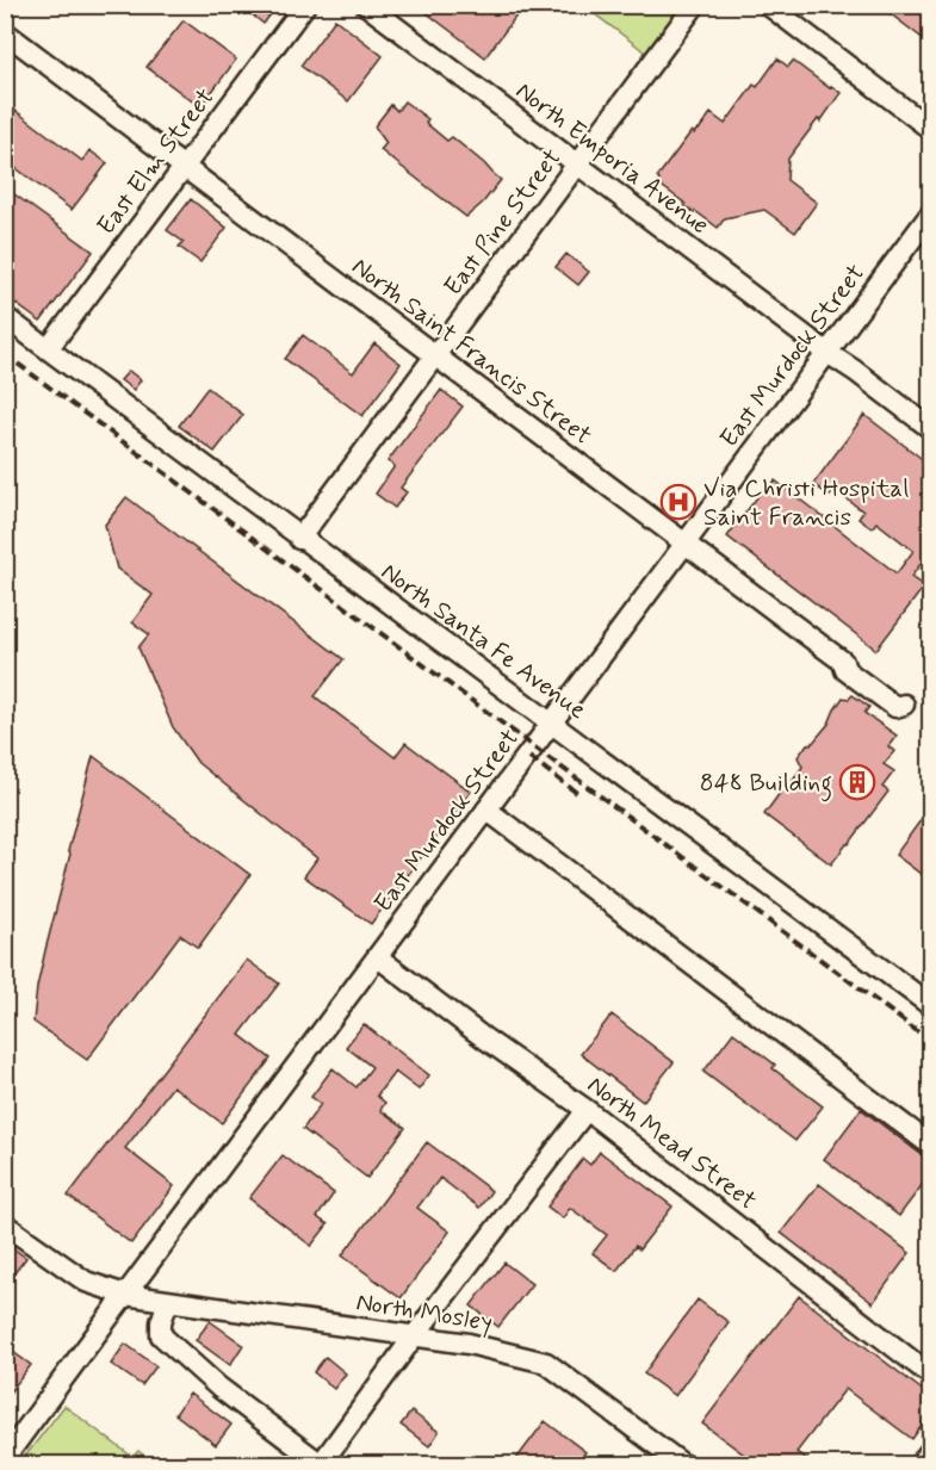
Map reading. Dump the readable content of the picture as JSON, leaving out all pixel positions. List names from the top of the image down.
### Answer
{
  "streets": {
    "street": [
      "North Emporia Avenue",
      "East Elm Street",
      "East Pine Street",
      "North Saint Francis Street",
      "East Murdock Street",
      "North Santa Fe Avenue",
      "North Mead Street",
      "North Mosley"
    ]
  },
  "crossings": [
    ["North Emporia Avenue", "East Pine Street"],
    ["North Emporia Avenue", "East Murdock Street"],
    ["East Elm Street", "North Saint Francis Street"],
    ["East Elm Street", "North Santa Fe Avenue"],
    ["East Pine Street", "North Saint Francis Street"],
    ["East Pine Street", "North Santa Fe Avenue"],
    ["North Saint Francis Street", "East Murdock Street"],
    ["East Murdock Street", "North Santa Fe Avenue"],
    ["East Murdock Street", "North Mead Street"],
    ["East Murdock Street", "North Mosley"]
  ],
  "places": {
    "hospital": ["Via Christi Hospital Saint Francis"],
    "building": ["848 Building"]
  }
}
